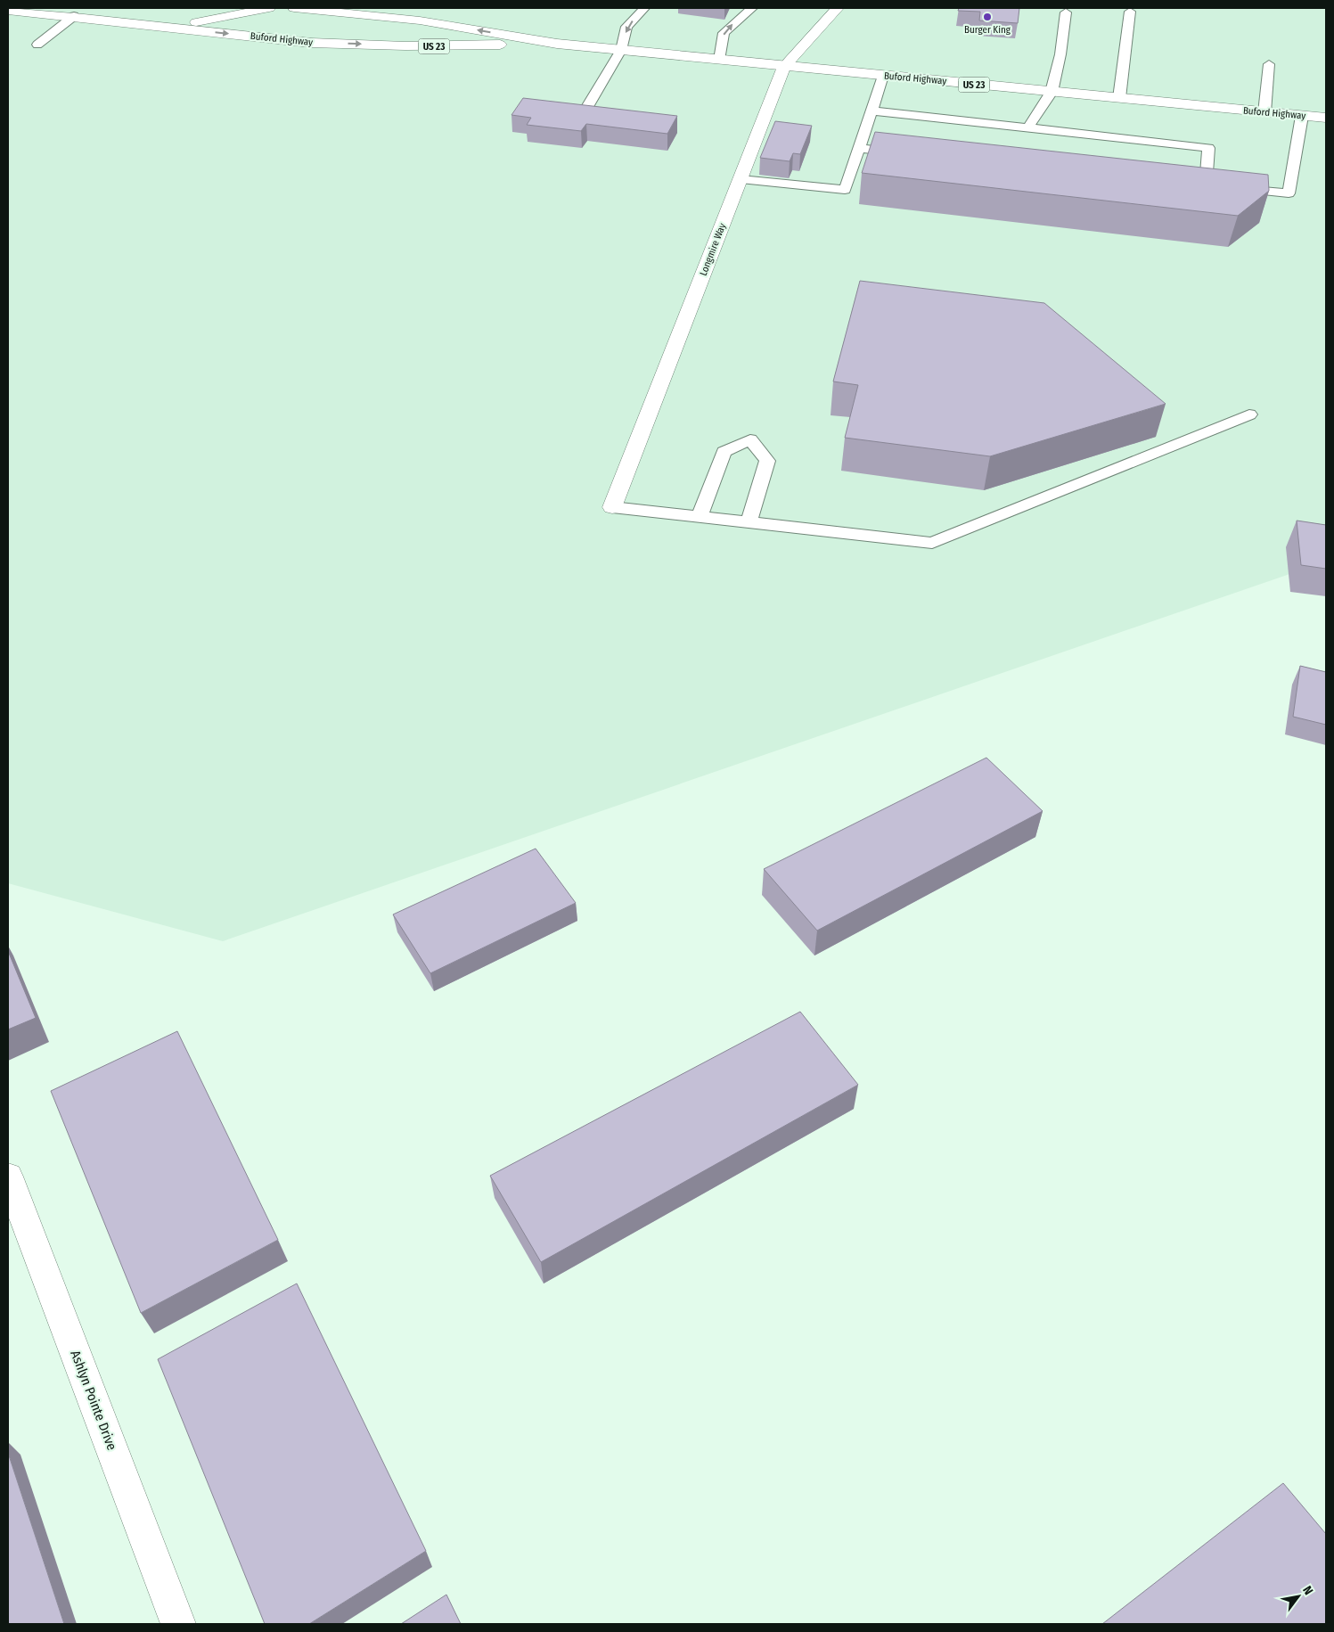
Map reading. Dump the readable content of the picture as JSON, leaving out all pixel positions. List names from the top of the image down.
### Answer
{
  "streets": {
    "main road": [
      "Buford Highway",
      "US 23",
      "Longmire Way",
      "Ashlyn Pointe Drive"
    ]
  },
  "crossings": [
    ["Buford Highway", "Longmire Way"]
  ],
  "places": ["Burger King"],
  "north": "top right"
}
